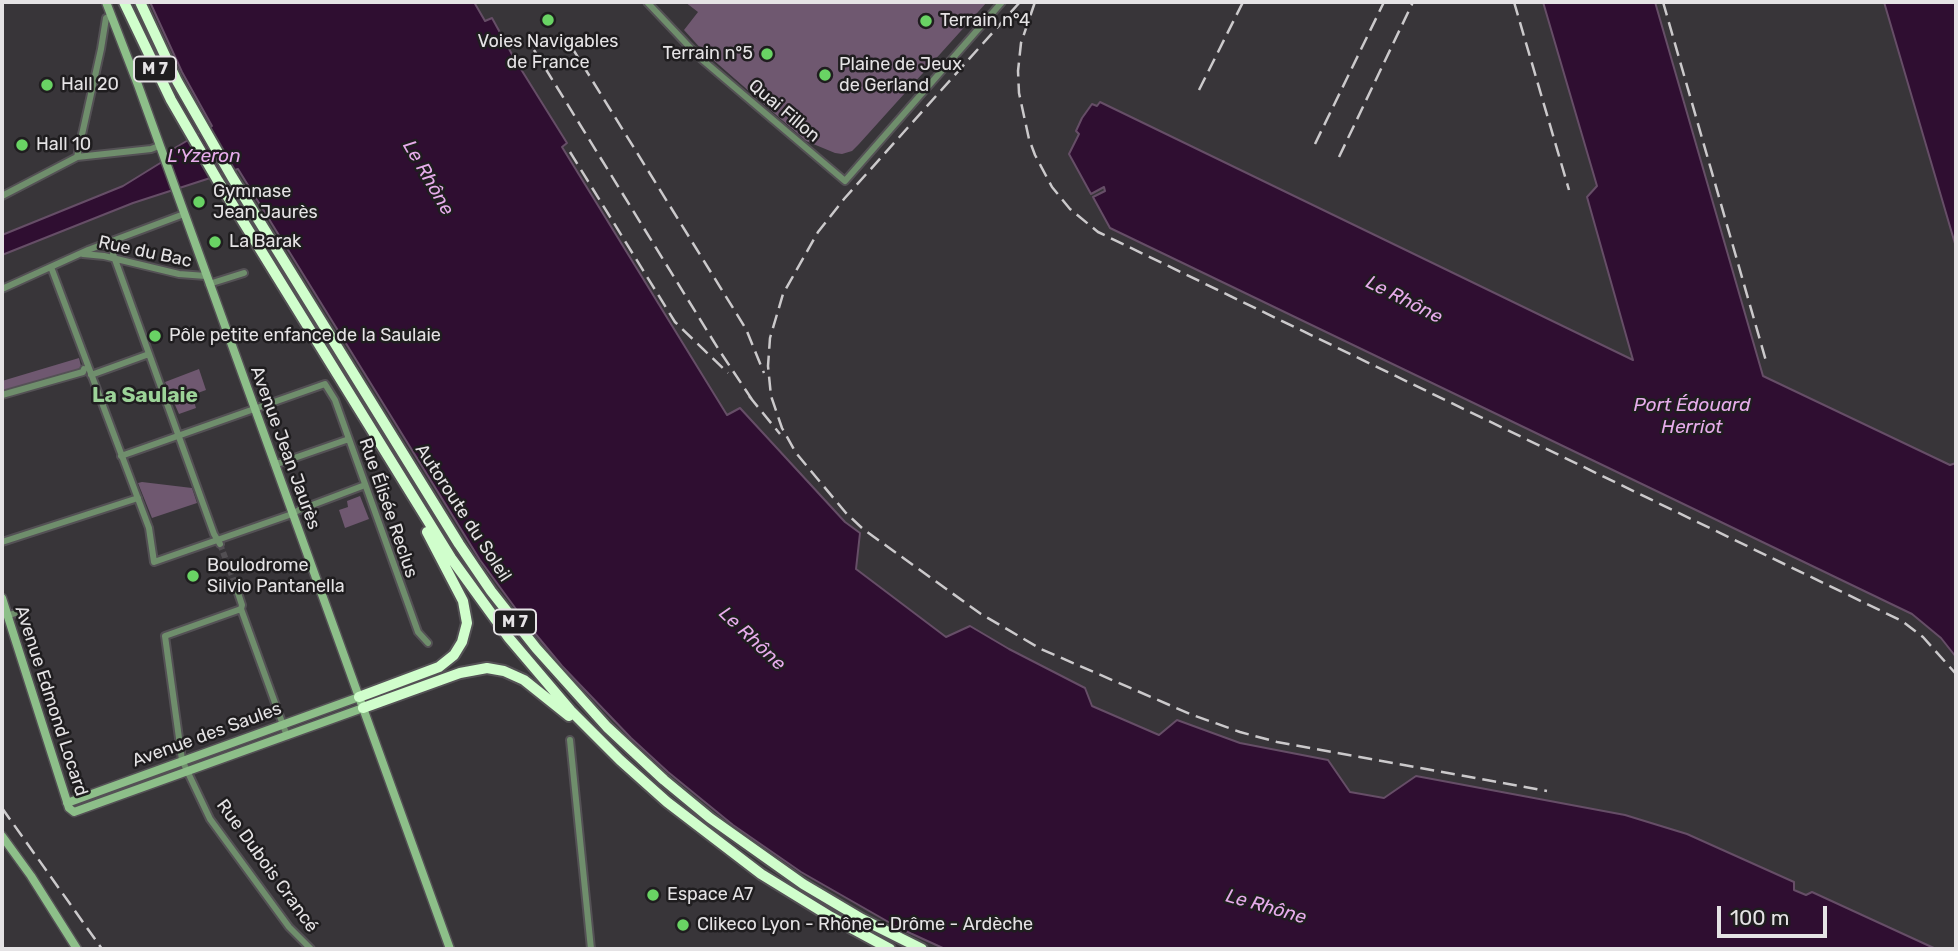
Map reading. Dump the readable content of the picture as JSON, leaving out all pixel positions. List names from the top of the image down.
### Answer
{
  "streets": {
    "highway": ["M 7", "Autoroute du Soleil"],
    "main road": ["Avenue Jean Jaurès", "Avenue Edmond Locard", "Avenue des Saules"],
    "street": [
      "Quai Fillon",
      "Rue du Bac",
      "Rue Élisée Reclus",
      "Rue Dubois Crancé"
    ]
  },
  "crossings": [
    ["Rue du Bac", "Avenue Jean Jaurès"],
    ["Avenue Jean Jaurès", "Rue Élisée Reclus"],
    ["Avenue Jean Jaurès", "Avenue des Saules"],
    ["Avenue Edmond Locard", "Avenue des Saules"],
    ["Avenue des Saules", "Rue Dubois Crancé"]
  ],
  "districts": ["La Saulaie"],
  "water": ["L'Yzeron", "Le Rhône", "Port Édouard Herriot"],
  "places": [
    "Voies Navigables de France",
    "Terrain n°4",
    "Terrain n°5",
    "Plaine de Jeux de Gerland",
    "Hall 20",
    "Hall 10",
    "Gymnase Jean Jaurès",
    "La Barak",
    "Pôle petite enfance de la Saulaie",
    "Boulodrome Silvio Pantanella",
    "Espace A7",
    "Clikeco Lyon - Rhône - Drôme - Ardèche"
  ],
  "scale_bar": "100 m"
}
